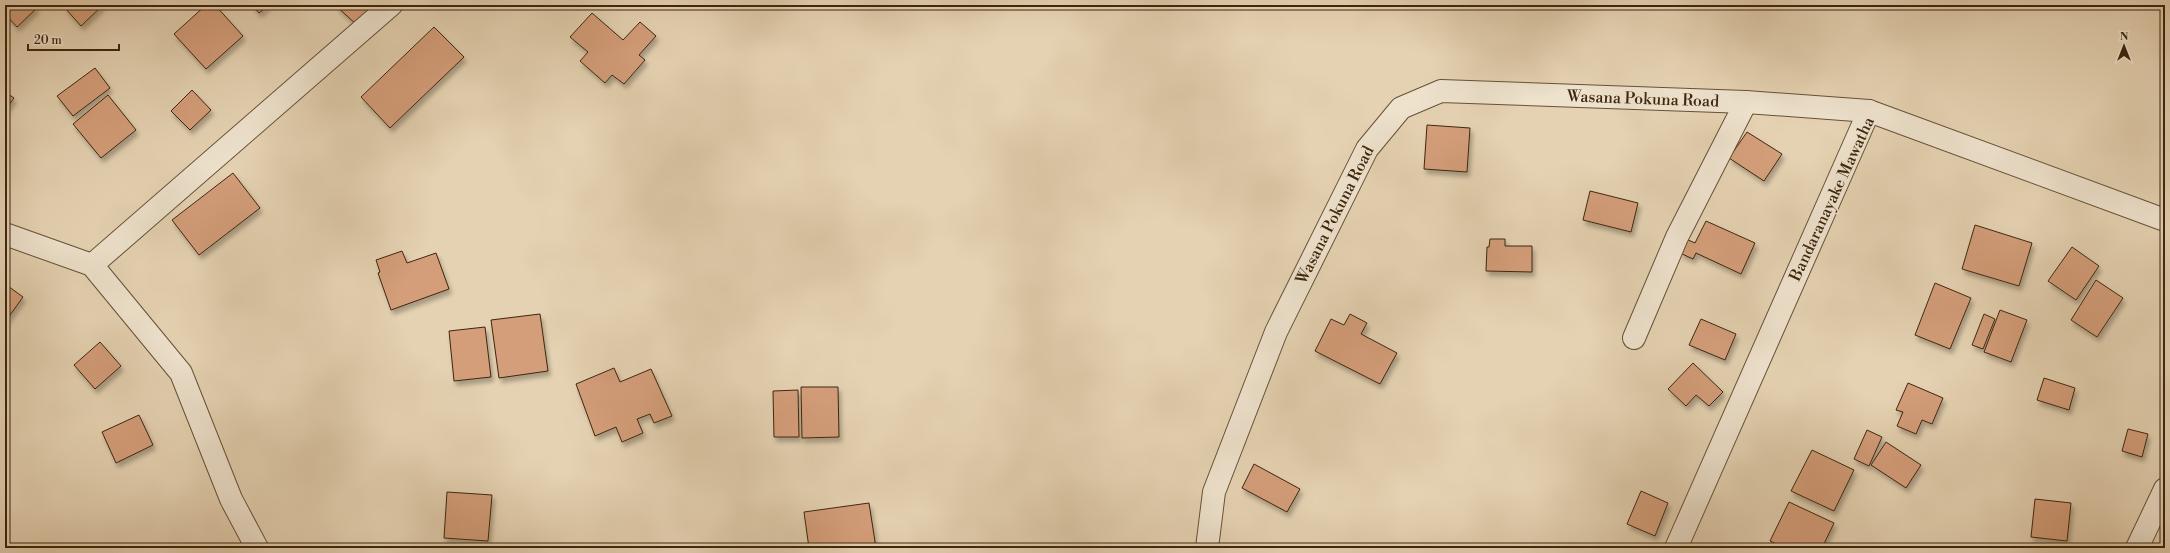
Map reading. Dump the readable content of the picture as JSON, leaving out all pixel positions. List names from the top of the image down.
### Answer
{
  "streets": {
    "street": ["Wasana Pokuna Road", "Bandaranayake Mawatha"]
  },
  "crossings": [
    ["Wasana Pokuna Road", "Bandaranayake Mawatha"]
  ],
  "scale_bar": "20 m",
  "north": "top"
}
